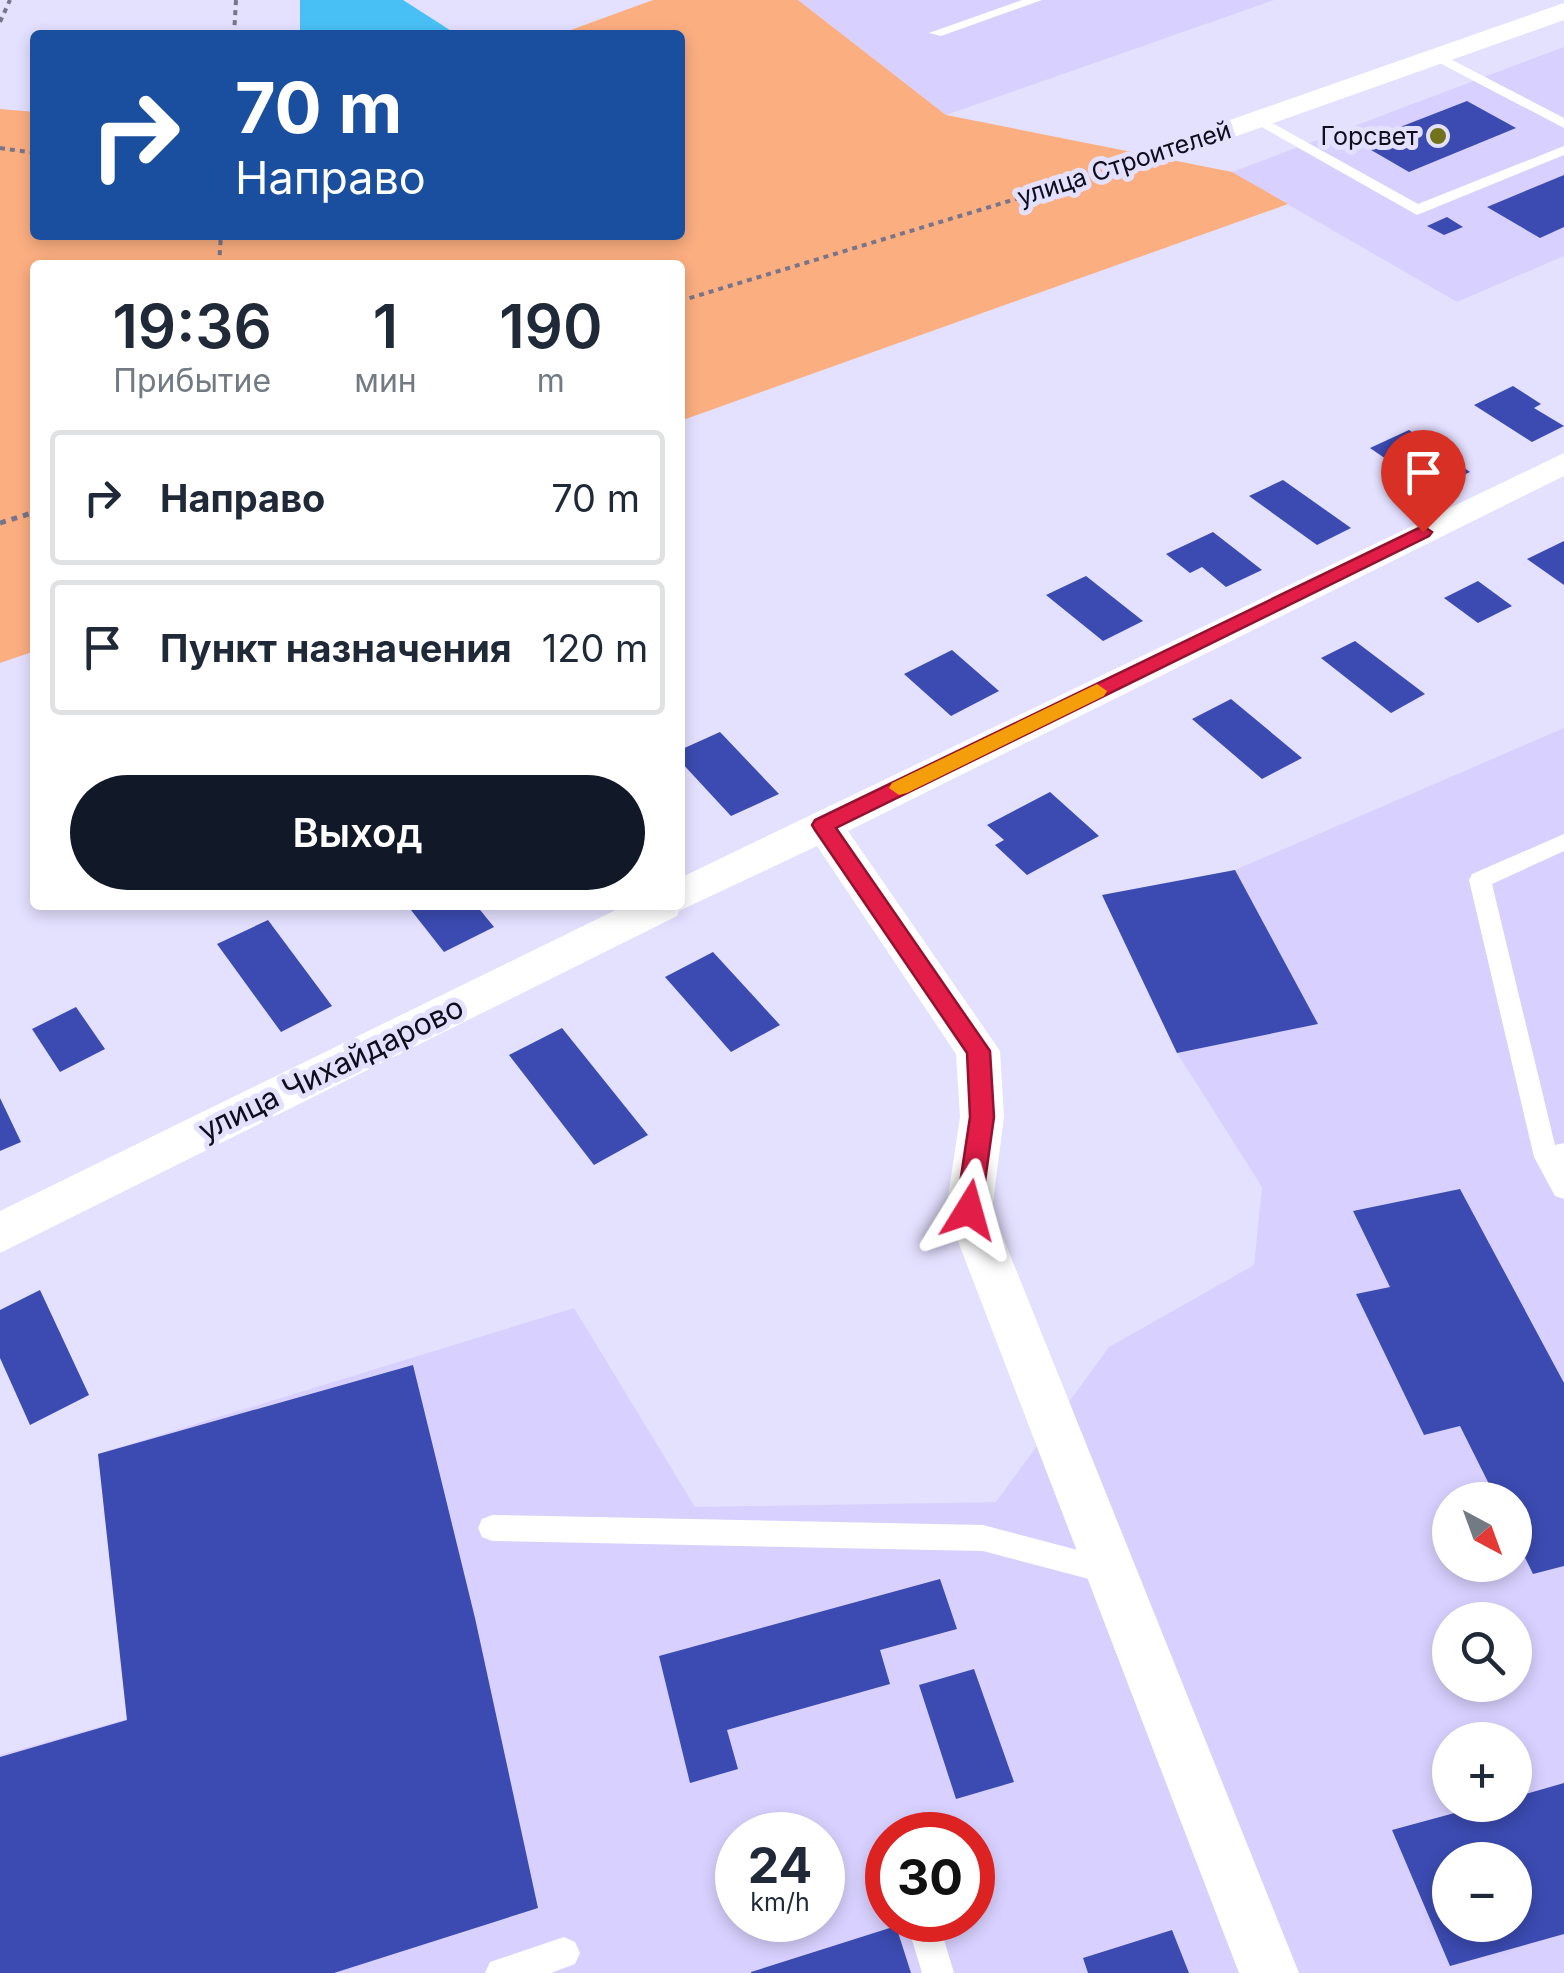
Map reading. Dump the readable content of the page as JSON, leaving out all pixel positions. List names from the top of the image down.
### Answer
{
  "streets": {
    "street": ["улица Строителей", "улица Чихайдарово"]
  },
  "places": ["Горсвет"],
  "north": "bottom right",
  "page": {
    "turn": ["70 m", "Направо"],
    "eta": [
      "19:36",
      "Прибытие",
      "1",
      "мин",
      "190",
      "m"
    ],
    "list": [
      {
        "name": "Направо",
        "value": "70 m"
      },
      {
        "name": "Пункт назначения",
        "value": "120 m"
      }
    ],
    "buttons": "Выход",
    "map_buttons": ["+", "−"],
    "speed": "24 km/h",
    "limit": "30"
  }
}
